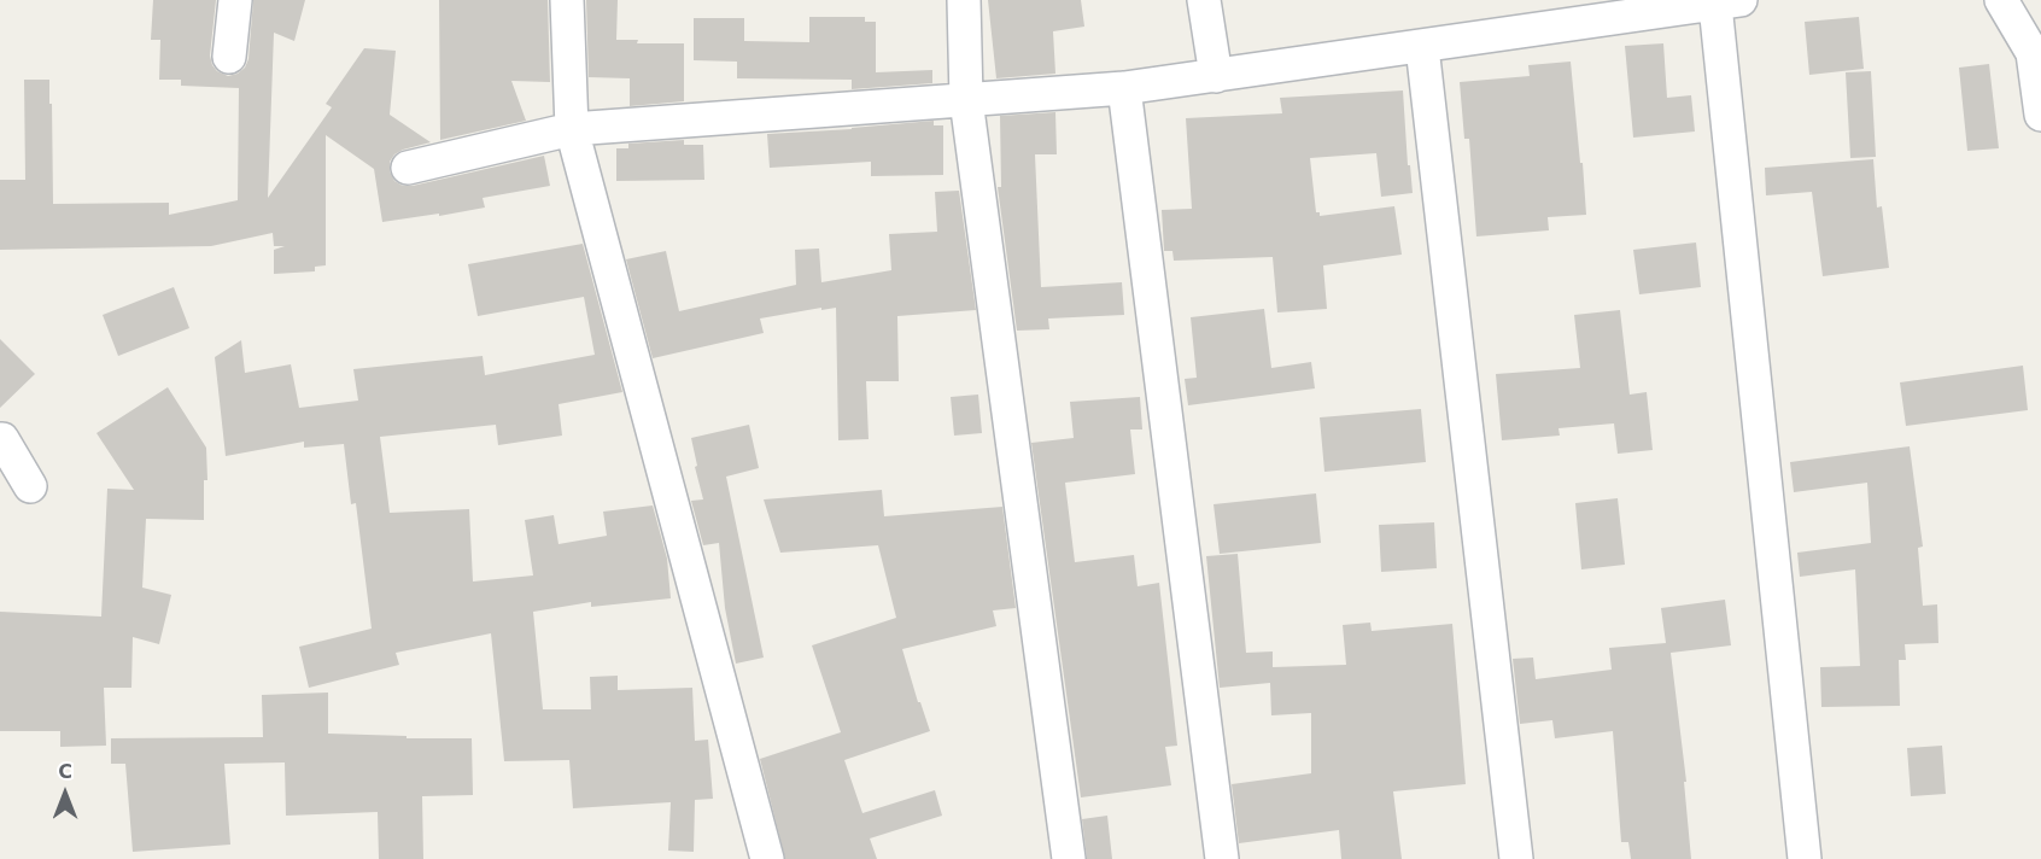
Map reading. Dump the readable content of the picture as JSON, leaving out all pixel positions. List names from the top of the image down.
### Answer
{
  "north": "top"
}
